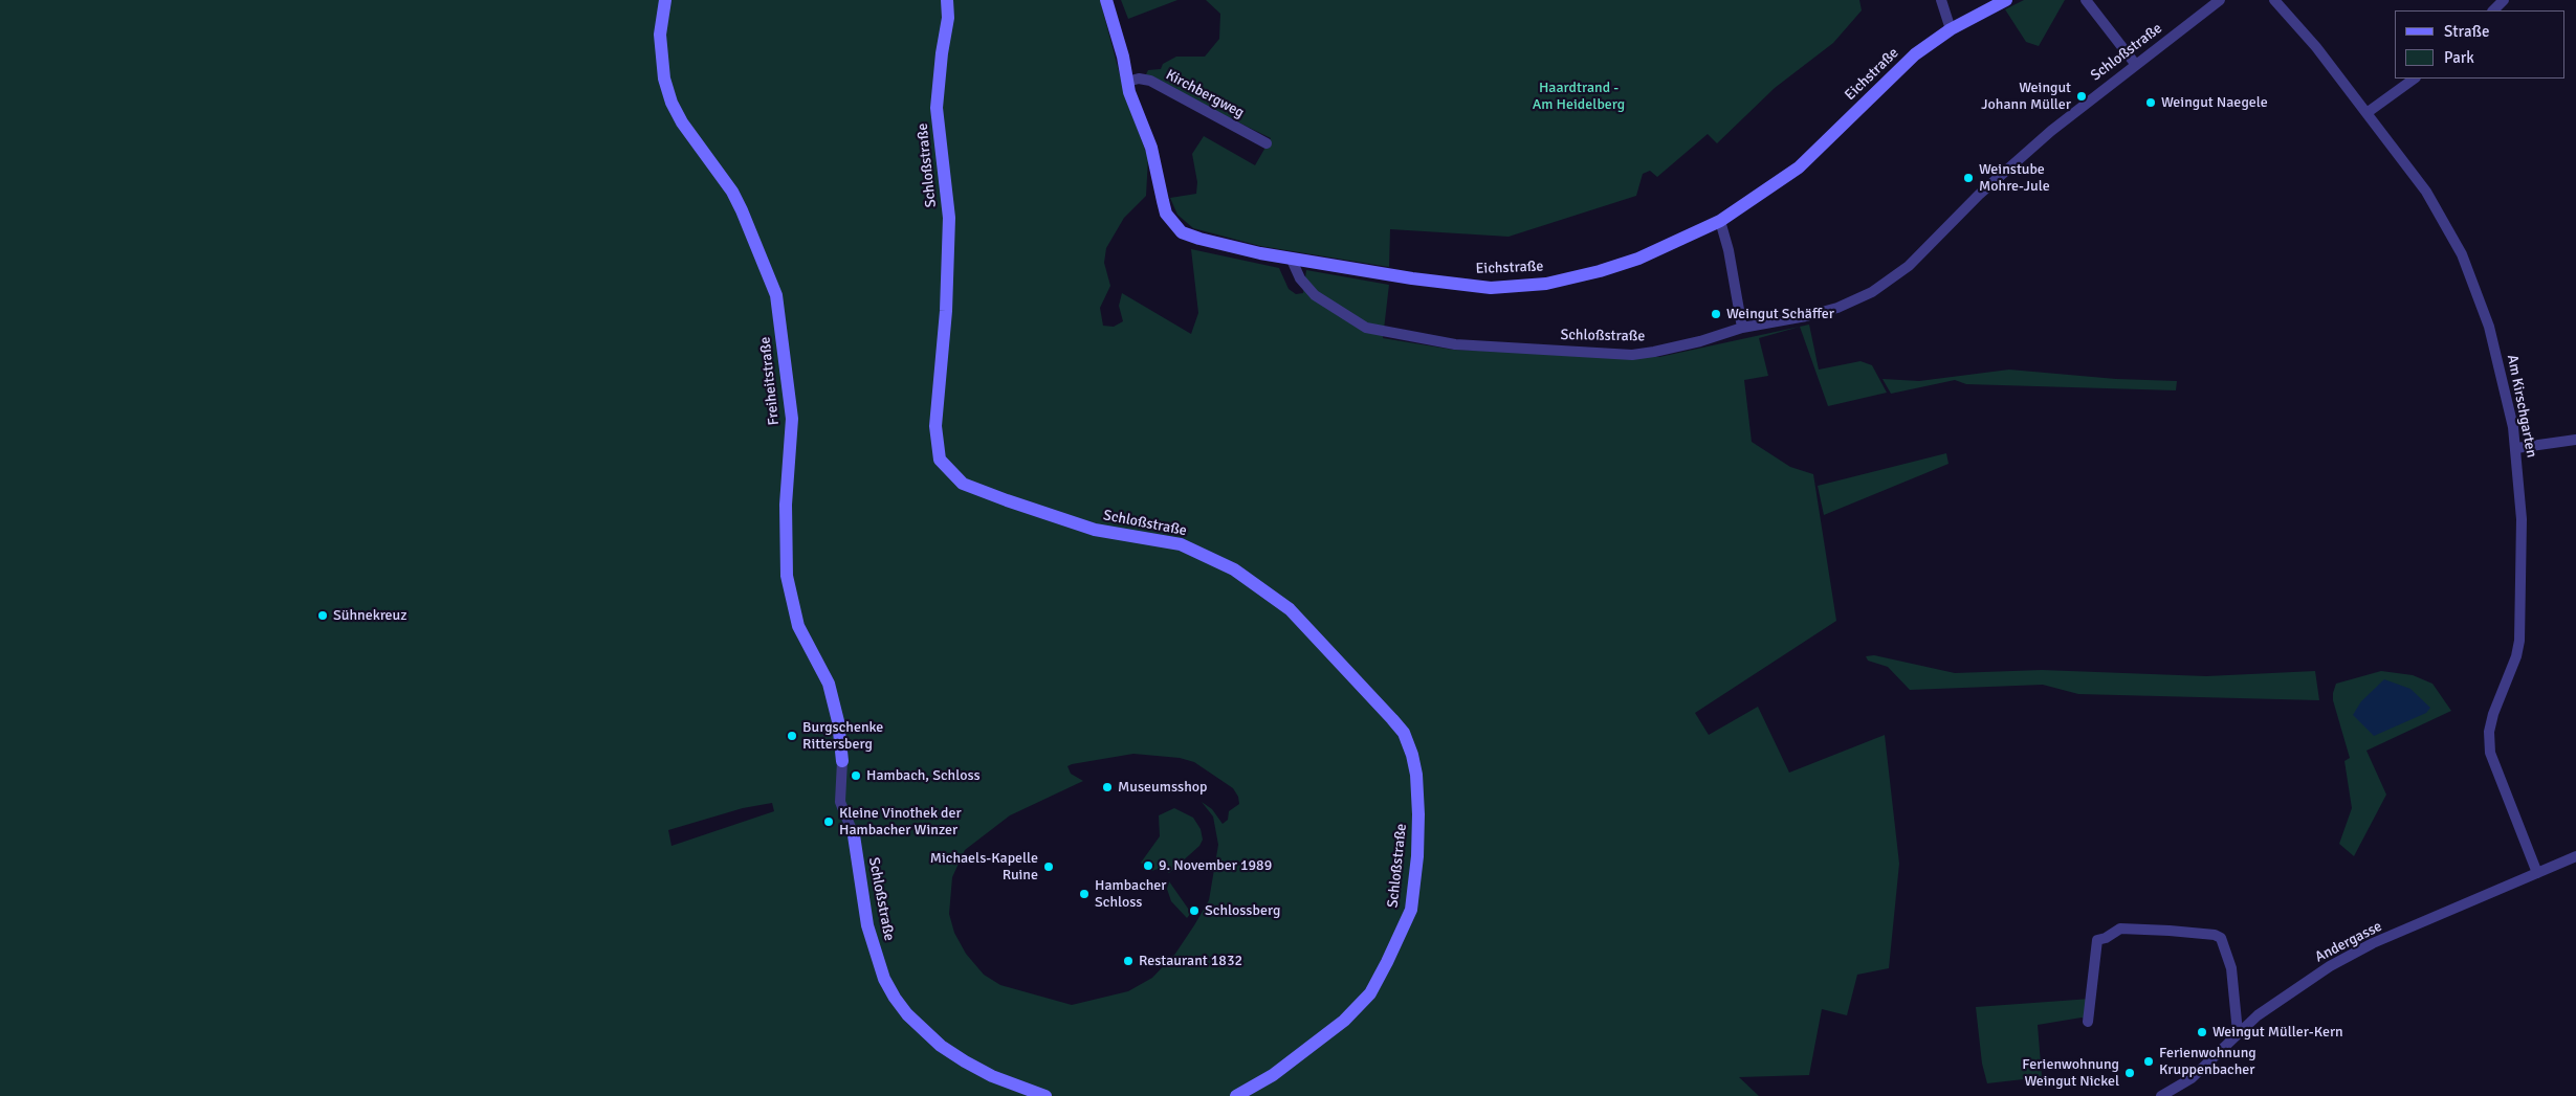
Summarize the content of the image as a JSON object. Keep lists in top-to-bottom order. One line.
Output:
{"streets":{"street":["Schloßstraße","Eichstraße","Kirchbergweg","Freiheitstraße","Am Kirschgarten","Andergasse"]},"crossings":[["Schloßstraße","Eichstraße"],["Schloßstraße","Freiheitstraße"],["Am Kirschgarten","Andergasse"]],"parks":["Haardtrand - Am Heidelberg"],"places":["Weingut Johann Müller","Weingut Naegele","Weinstube Mohre-Jule","Weingut Schäffer","Sühnekreuz","Burgschenke Rittersberg","Hambach, Schloss","Museumsshop","Kleine Vinothek der Hambacher Winzer","9. November 1989","Michaels-Kapelle Ruine","Hambacher Schloss","Schlossberg","Restaurant 1832","Weingut Müller-Kern","Ferienwohnung Kruppenbacher","Ferienwohnung Weingut Nickel"],"legend":["Straße","Park"]}
